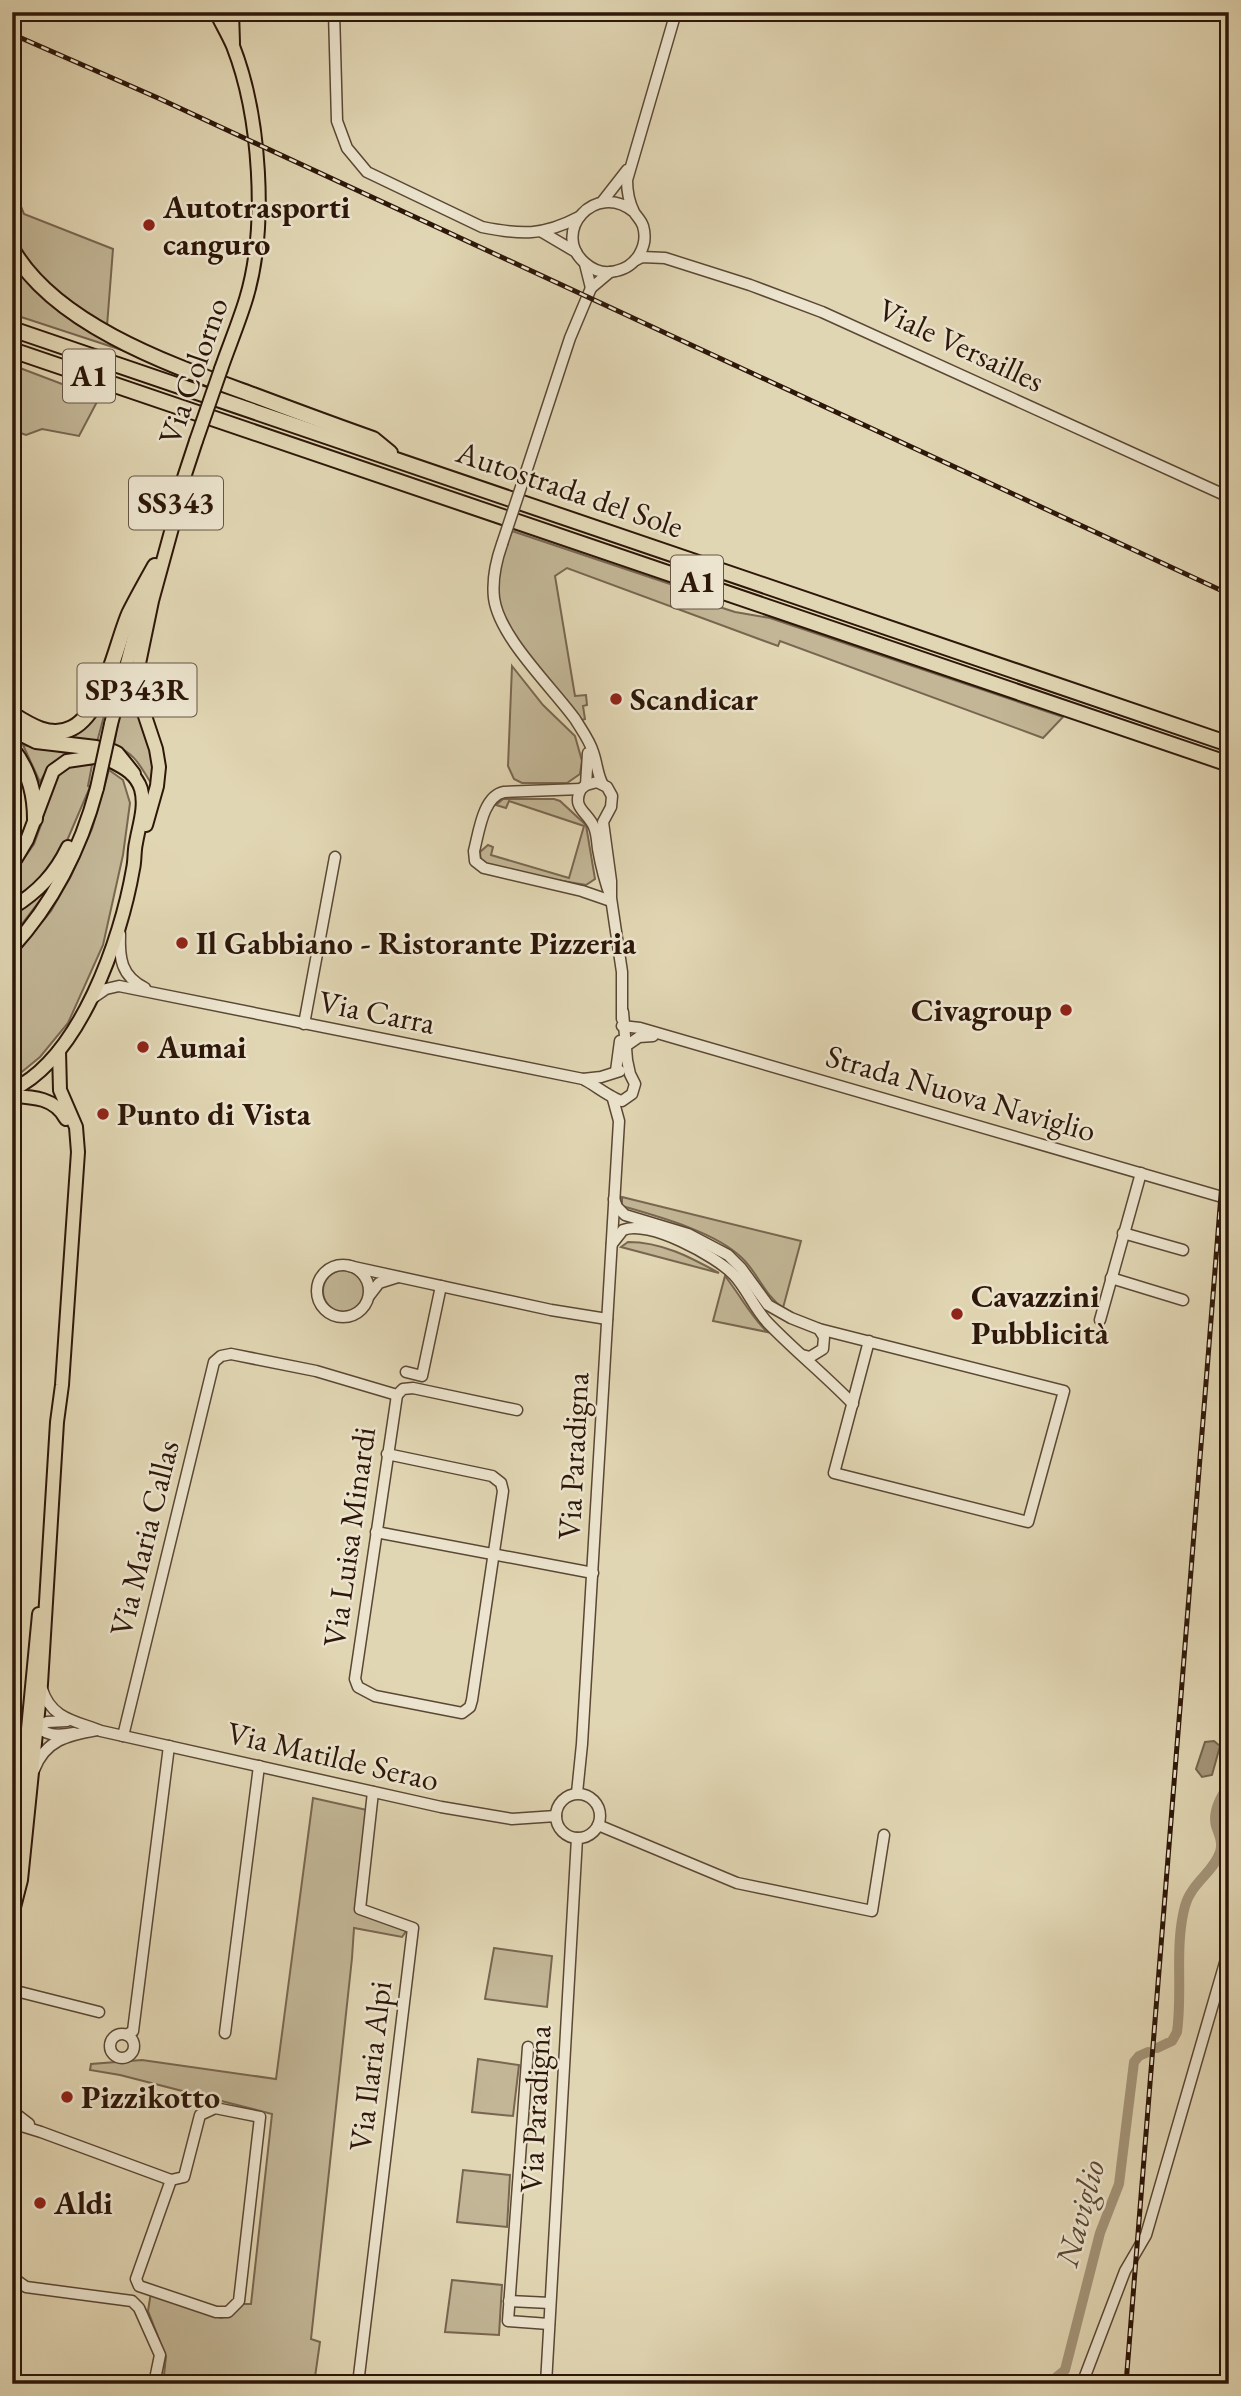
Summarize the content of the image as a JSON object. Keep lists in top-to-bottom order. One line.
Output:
{"streets":{"highway":["A1","Autostrada del Sole"],"main road":["Via Colorno","SS343","SP343R"],"street":["Viale Versailles","Via Carra","Strada Nuova Naviglio","Via Paradigna","Via Luisa Minardi","Via Maria Callas","Via Matilde Serao","Via Ilaria Alpi"]},"crossings":[["Via Colorno","SP343R"],["SP343R","Via Carra"],["Via Paradigna","Via Matilde Serao"],["Via Luisa Minardi","Via Maria Callas"],["Via Maria Callas","Via Matilde Serao"],["Via Matilde Serao","Via Ilaria Alpi"]],"water":["Naviglio"],"places":["Autotrasporti canguro","Scandicar","Il Gabbiano - Ristorante Pizzeria","Civagroup","Aumai","Punto di Vista","Cavazzini Pubblicità","Pizzikotto","Aldi"]}
